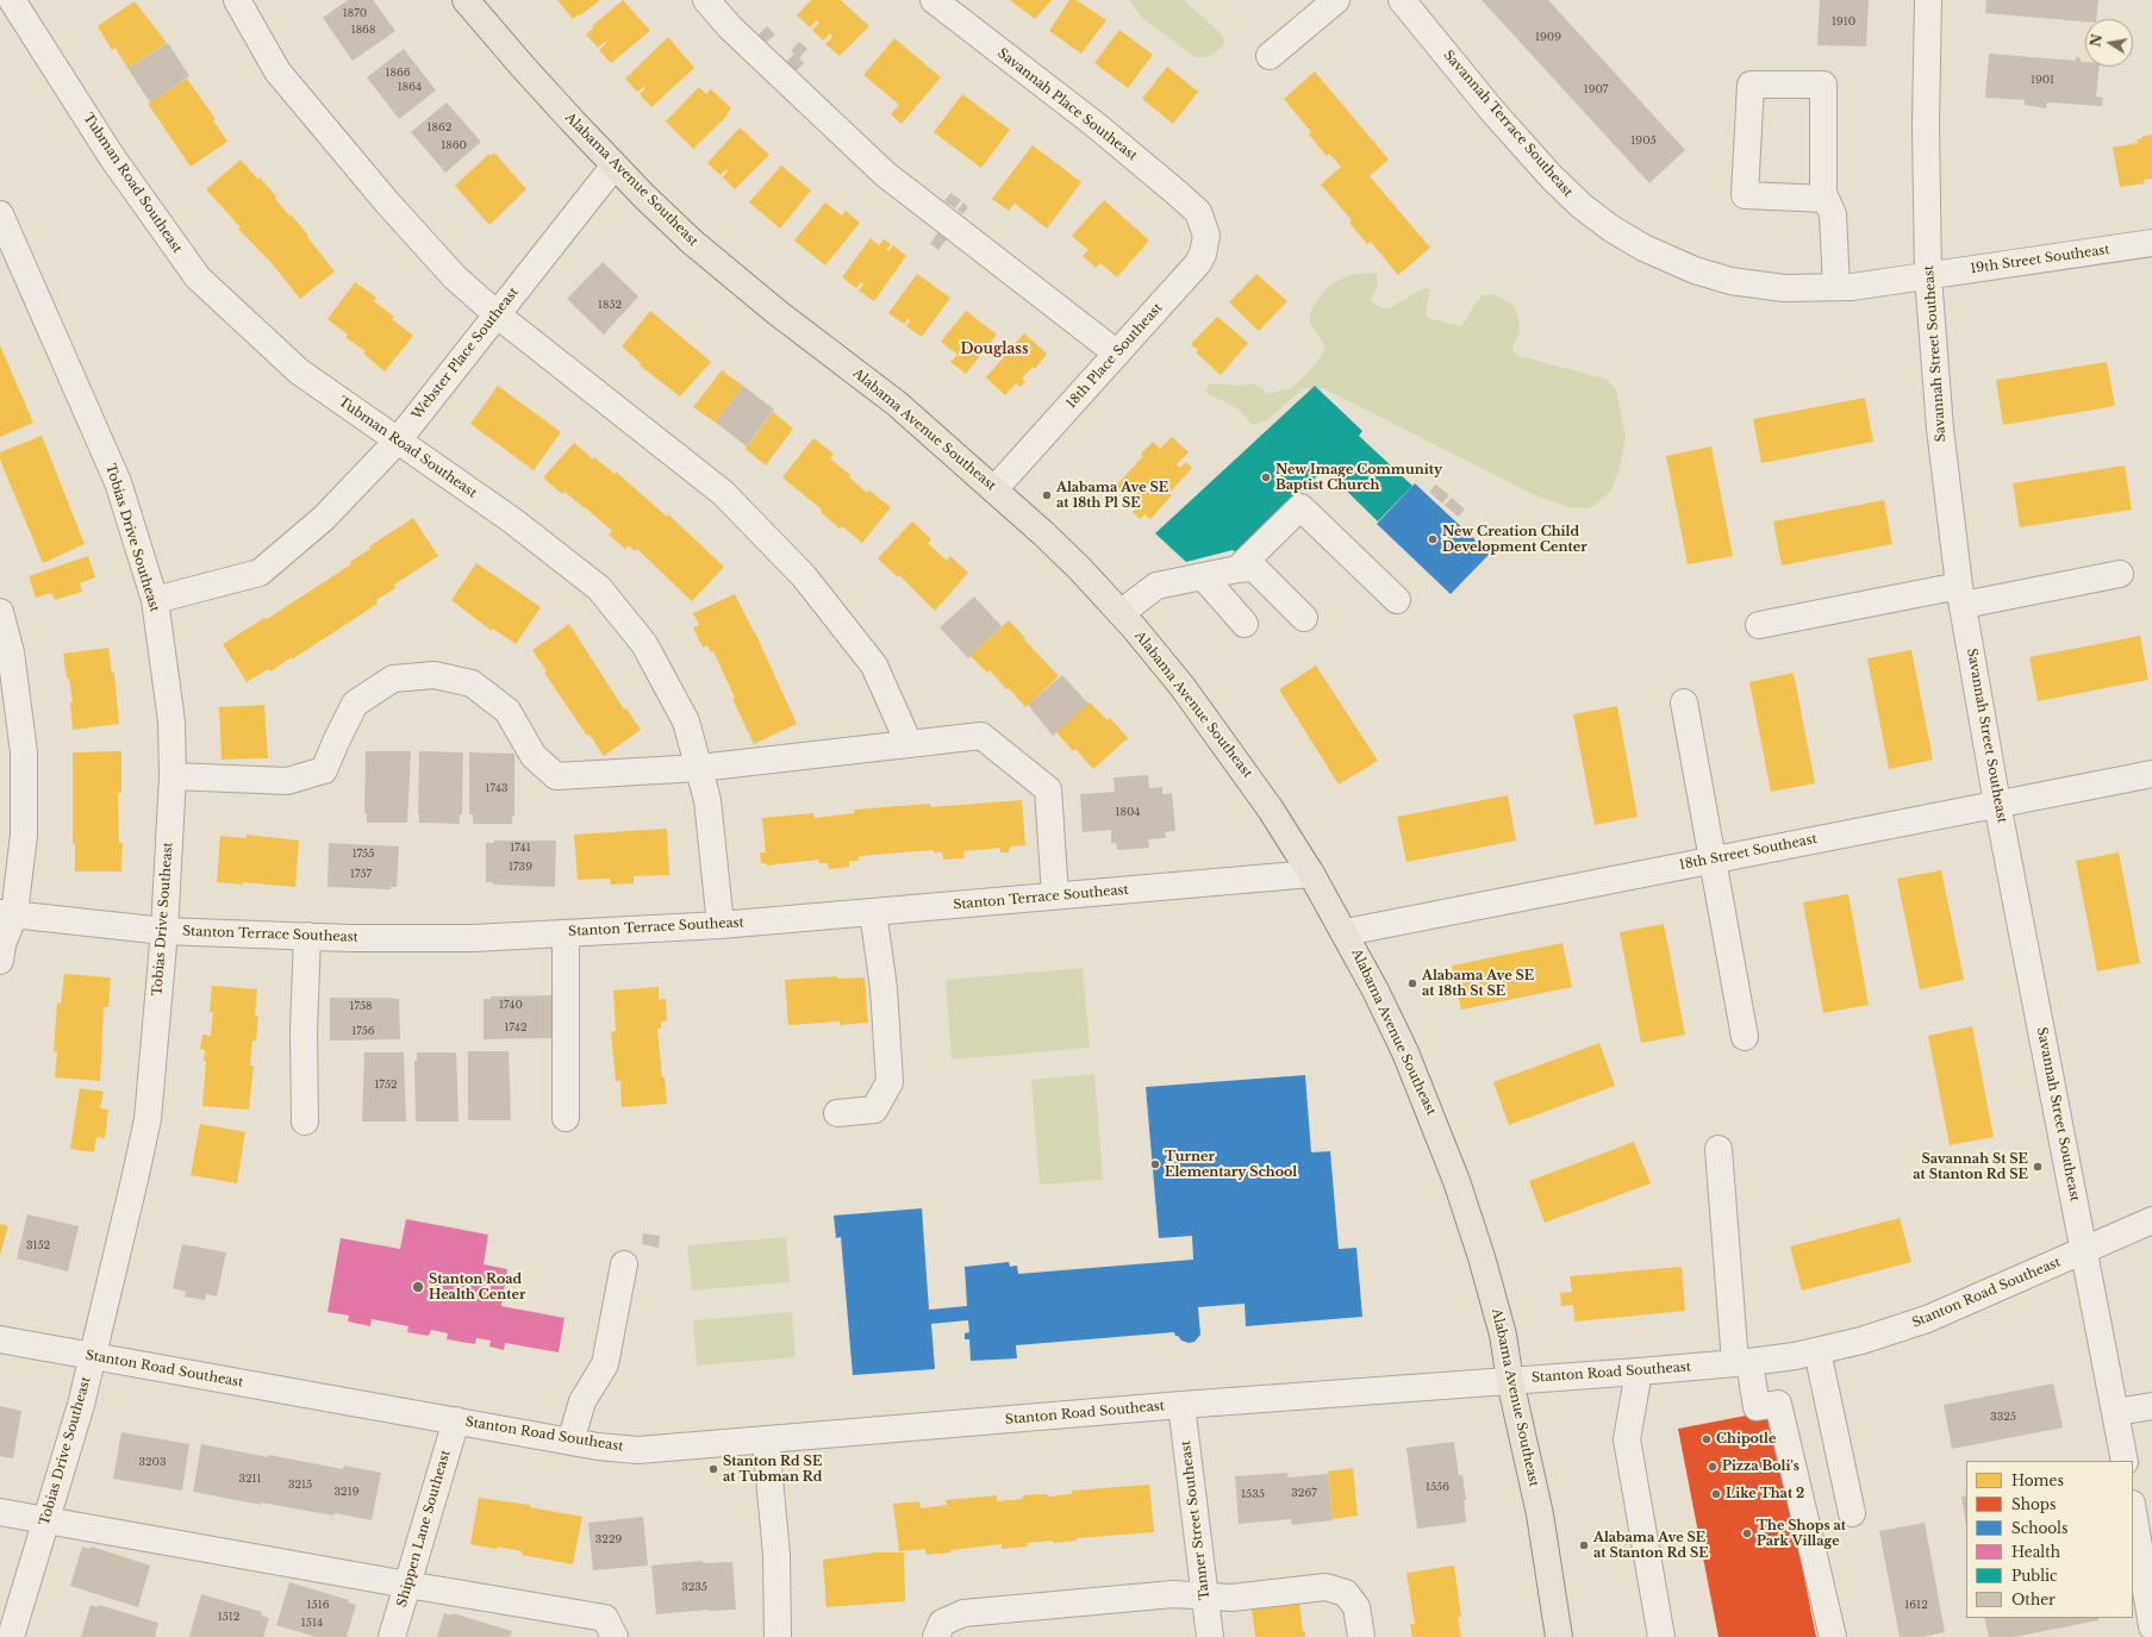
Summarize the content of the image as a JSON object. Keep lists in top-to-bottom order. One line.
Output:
{"streets":{"main road":["Alabama Avenue Southeast"],"street":["Savannah Place Southeast","Savannah Terrace Southeast","Tubman Road Southeast","19th Street Southeast","Webster Place Southeast","Savannah Street Southeast","18th Place Southeast","Tobias Drive Southeast","18th Street Southeast","Stanton Terrace Southeast","Stanton Road Southeast","Tanner Street Southeast","Shippen Lane Southeast"]},"crossings":[["Savannah Place Southeast","18th Place Southeast"],["Savannah Terrace Southeast","19th Street Southeast"],["Savannah Terrace Southeast","Savannah Street Southeast"],["Alabama Avenue Southeast","Webster Place Southeast"],["Alabama Avenue Southeast","18th Place Southeast"],["Alabama Avenue Southeast","18th Street Southeast"],["Alabama Avenue Southeast","Stanton Terrace Southeast"],["Alabama Avenue Southeast","Stanton Road Southeast"],["Tubman Road Southeast","Webster Place Southeast"],["Tubman Road Southeast","Stanton Terrace Southeast"],["19th Street Southeast","Savannah Street Southeast"],["Webster Place Southeast","Tobias Drive Southeast"],["Savannah Street Southeast","18th Street Southeast"],["Savannah Street Southeast","Stanton Road Southeast"],["Tobias Drive Southeast","Stanton Terrace Southeast"],["Tobias Drive Southeast","Stanton Road Southeast"],["Stanton Road Southeast","Tanner Street Southeast"],["Stanton Road Southeast","Shippen Lane Southeast"]],"districts":["Douglass"],"places":["New Image Community Baptist Church","Alabama Ave SE at 18th Pl SE","New Creation Child Development Center","Alabama Ave SE at 18th St SE","Turner Elementary School","Savannah St SE at Stanton Rd SE","Stanton Road Health Center","Chipotle","Pizza Boli's","Stanton Rd SE at Tubman Rd","Like That 2","The Shops at Park Village","Alabama Ave SE at Stanton Rd SE"],"house_numbers":["1870","1910","1868","1909","1866","1901","1864","1907","1862","1905","1860","1852","1743","1804","1741","1755","1739","1757","1740","1758","1742","1756","1752","3152","3325","3203","3211","3215","1556","3219","3267","1535","3229","3235","1516","1612","1512","1514"],"legend":["Homes","Shops","Schools","Health","Public","Other"],"north":"left"}
